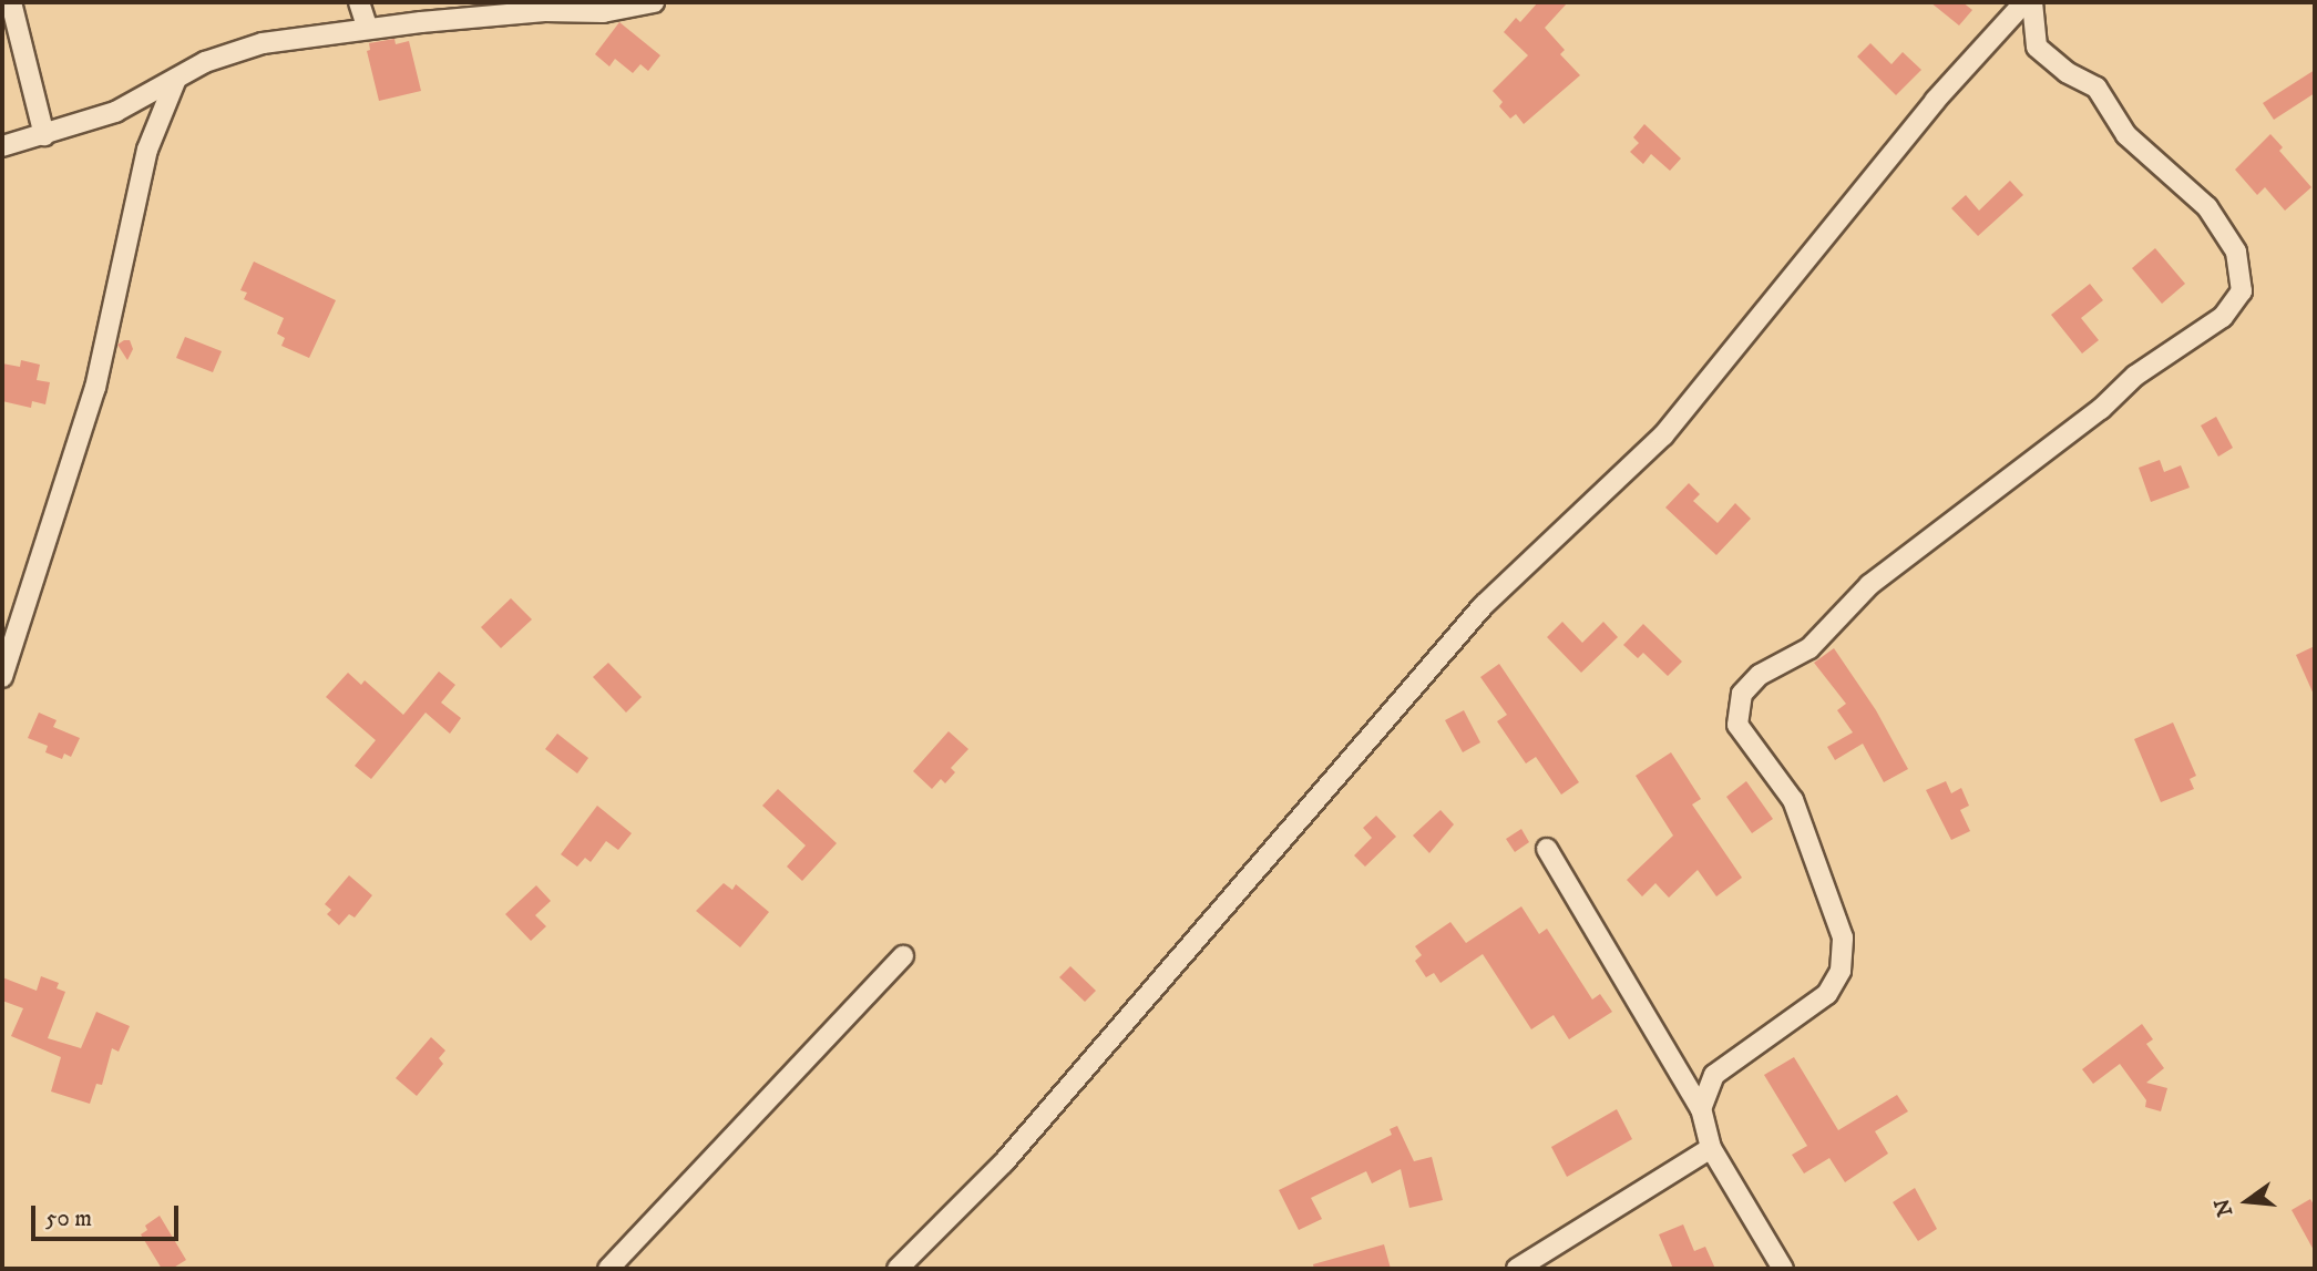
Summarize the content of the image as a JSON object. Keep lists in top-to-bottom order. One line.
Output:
{"scale_bar":"50 m","north":"left"}
